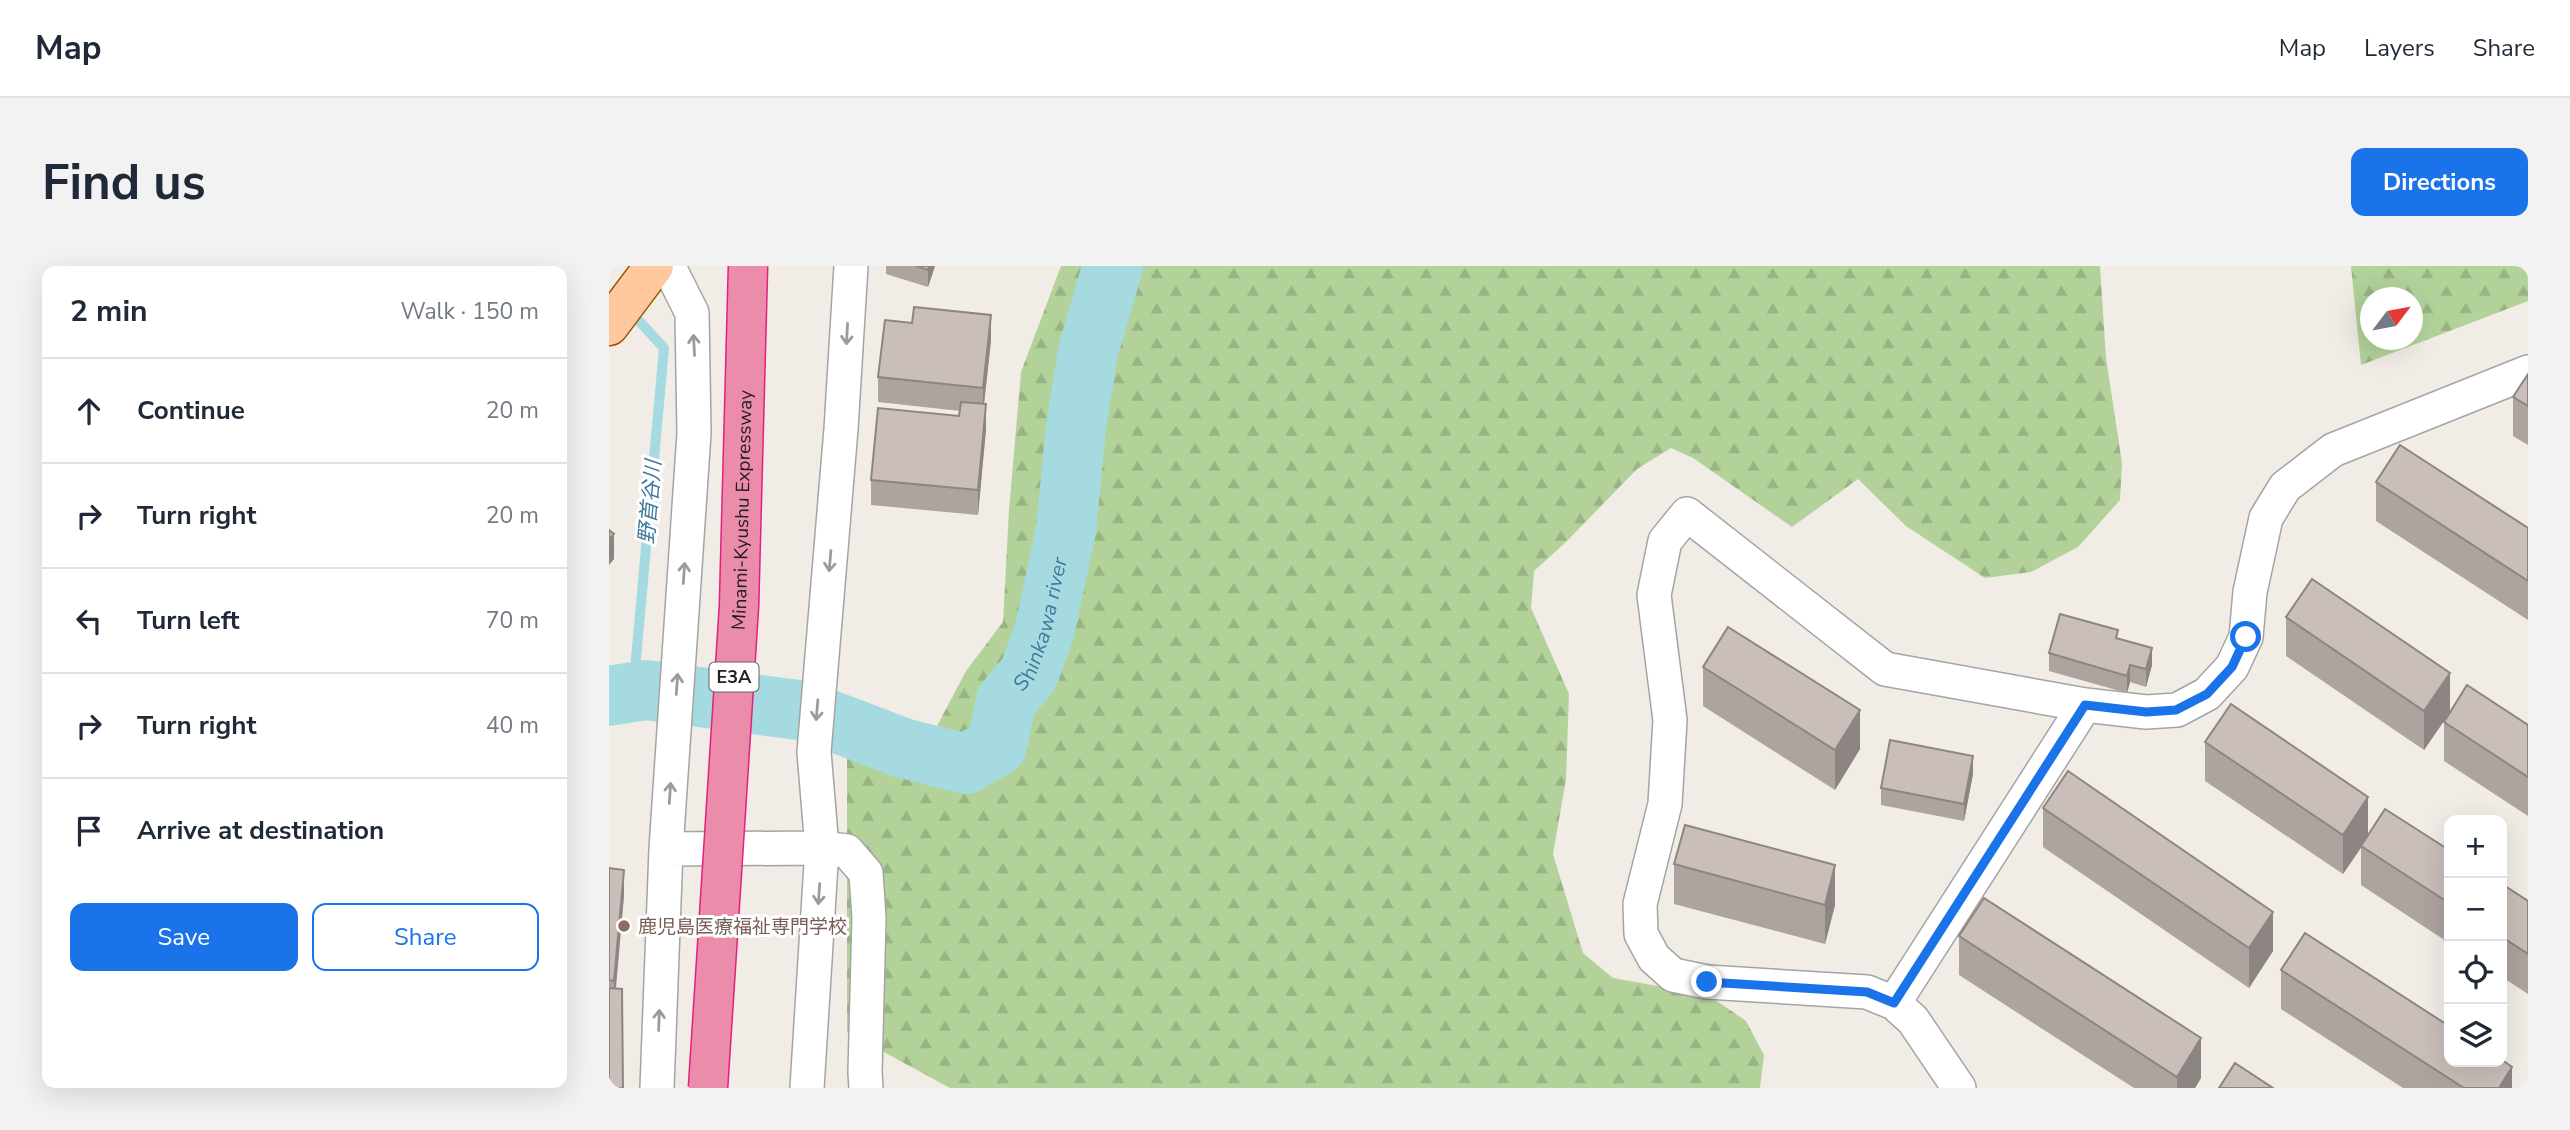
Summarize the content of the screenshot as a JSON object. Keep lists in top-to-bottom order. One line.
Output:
{"streets":{"highway":["Minami-Kyushu Expressway","E3A"]},"water":["野首谷川","Shinkawa river"],"places":["鹿児島医療福祉専門学校"],"north":"top right","page":{"header":"Map","nav":["Map","Layers","Share"],"buttons":["Directions",["Save","Share"]],"title":"Find us","heading":["2 min","Walk · 150 m"],"list":[["Continue","20 m"],["Turn right","20 m"],["Turn left","70 m"],["Turn right","40 m"],"Arrive at destination"],"map_buttons":["+","−"]}}
